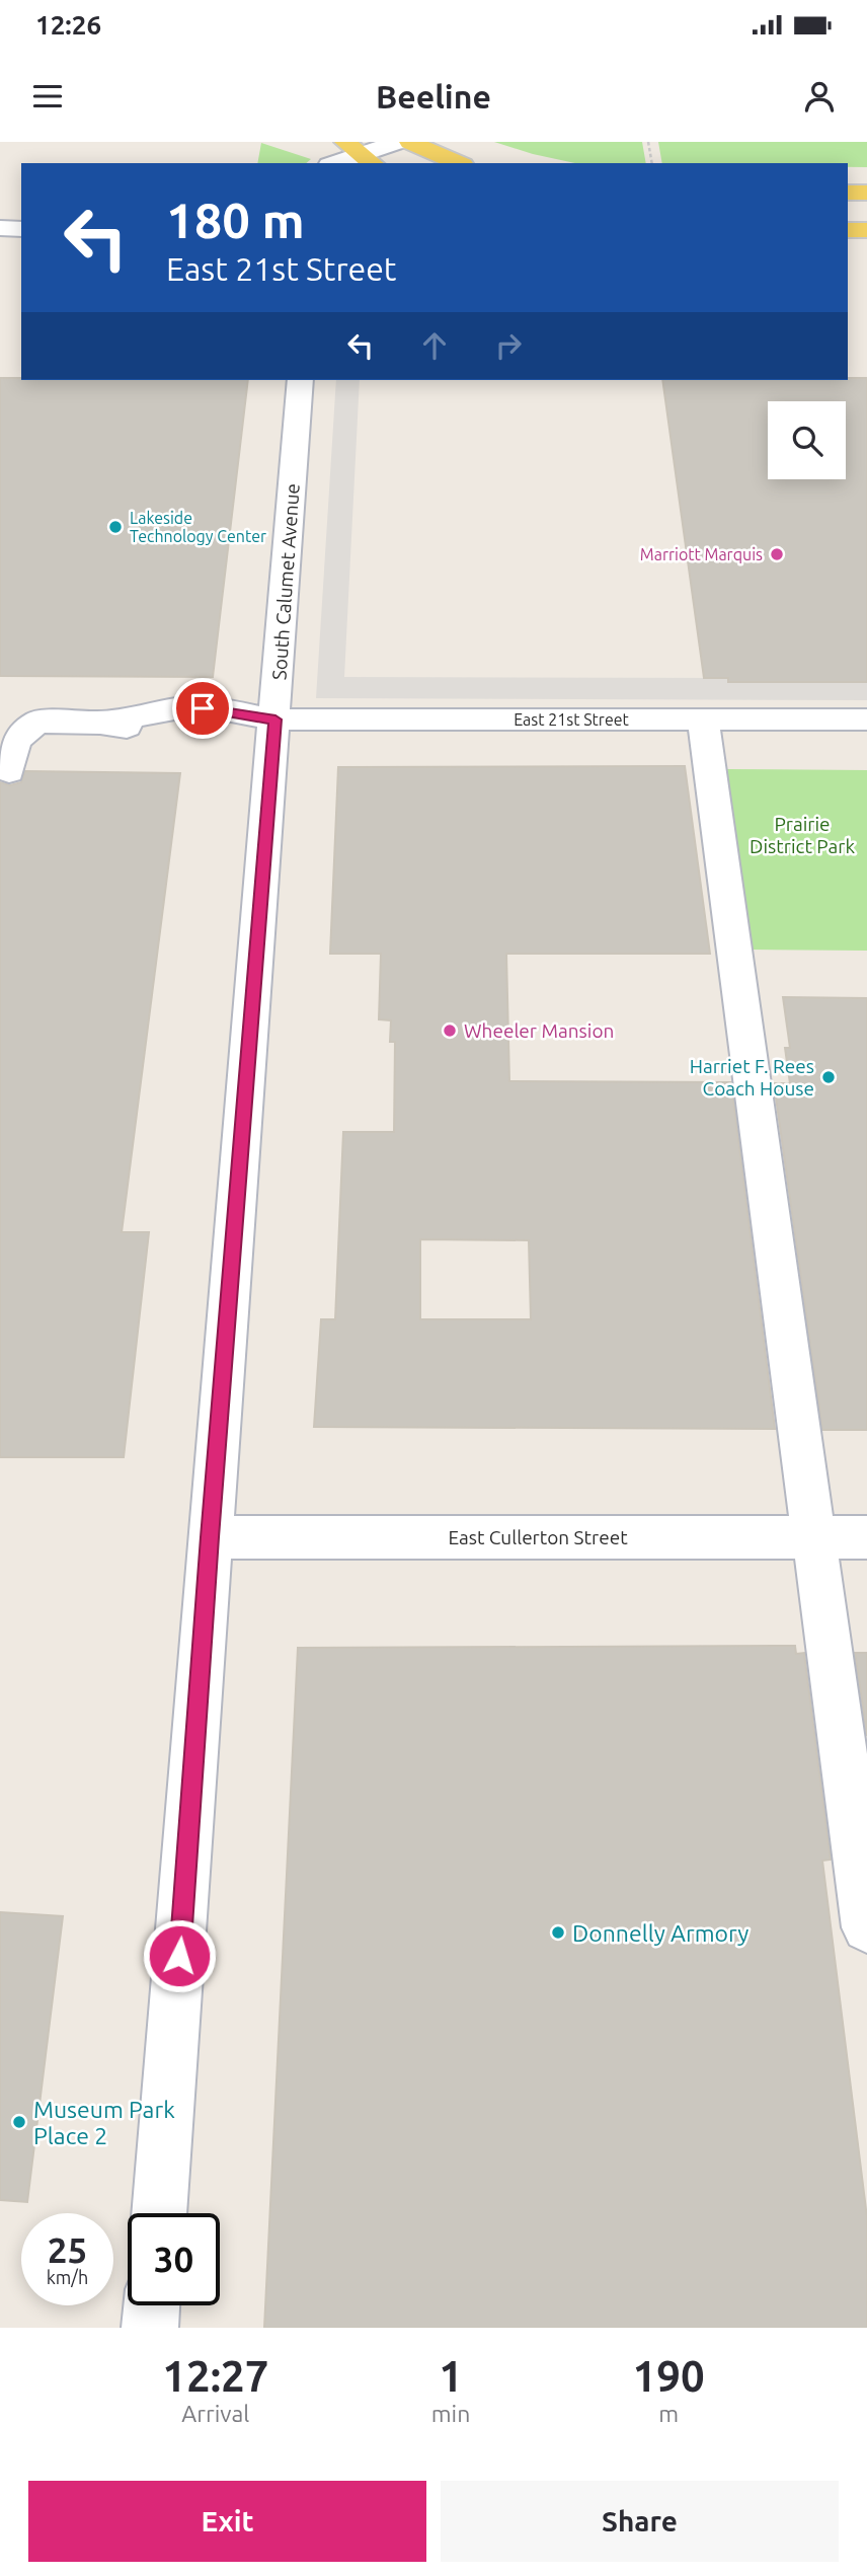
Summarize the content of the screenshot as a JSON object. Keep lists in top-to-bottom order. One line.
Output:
{"streets":{"street":["South Calumet Avenue","East 21st Street","East Cullerton Street"]},"crossings":[["South Calumet Avenue","East 21st Street"],["South Calumet Avenue","East Cullerton Street"]],"parks":["Prairie District Park"],"places":["Lakeside Technology Center","Marriott Marquis","Wheeler Mansion","Harriet F. Rees Coach House","Donnelly Armory","Museum Park Place 2"],"page":{"status":"12:26","header":"Beeline","turn":["180 m","East 21st Street"],"speed":"25 km/h","limit":"30","eta":["12:27","Arrival","1","min","190","m"],"buttons":["Exit","Share"]}}
